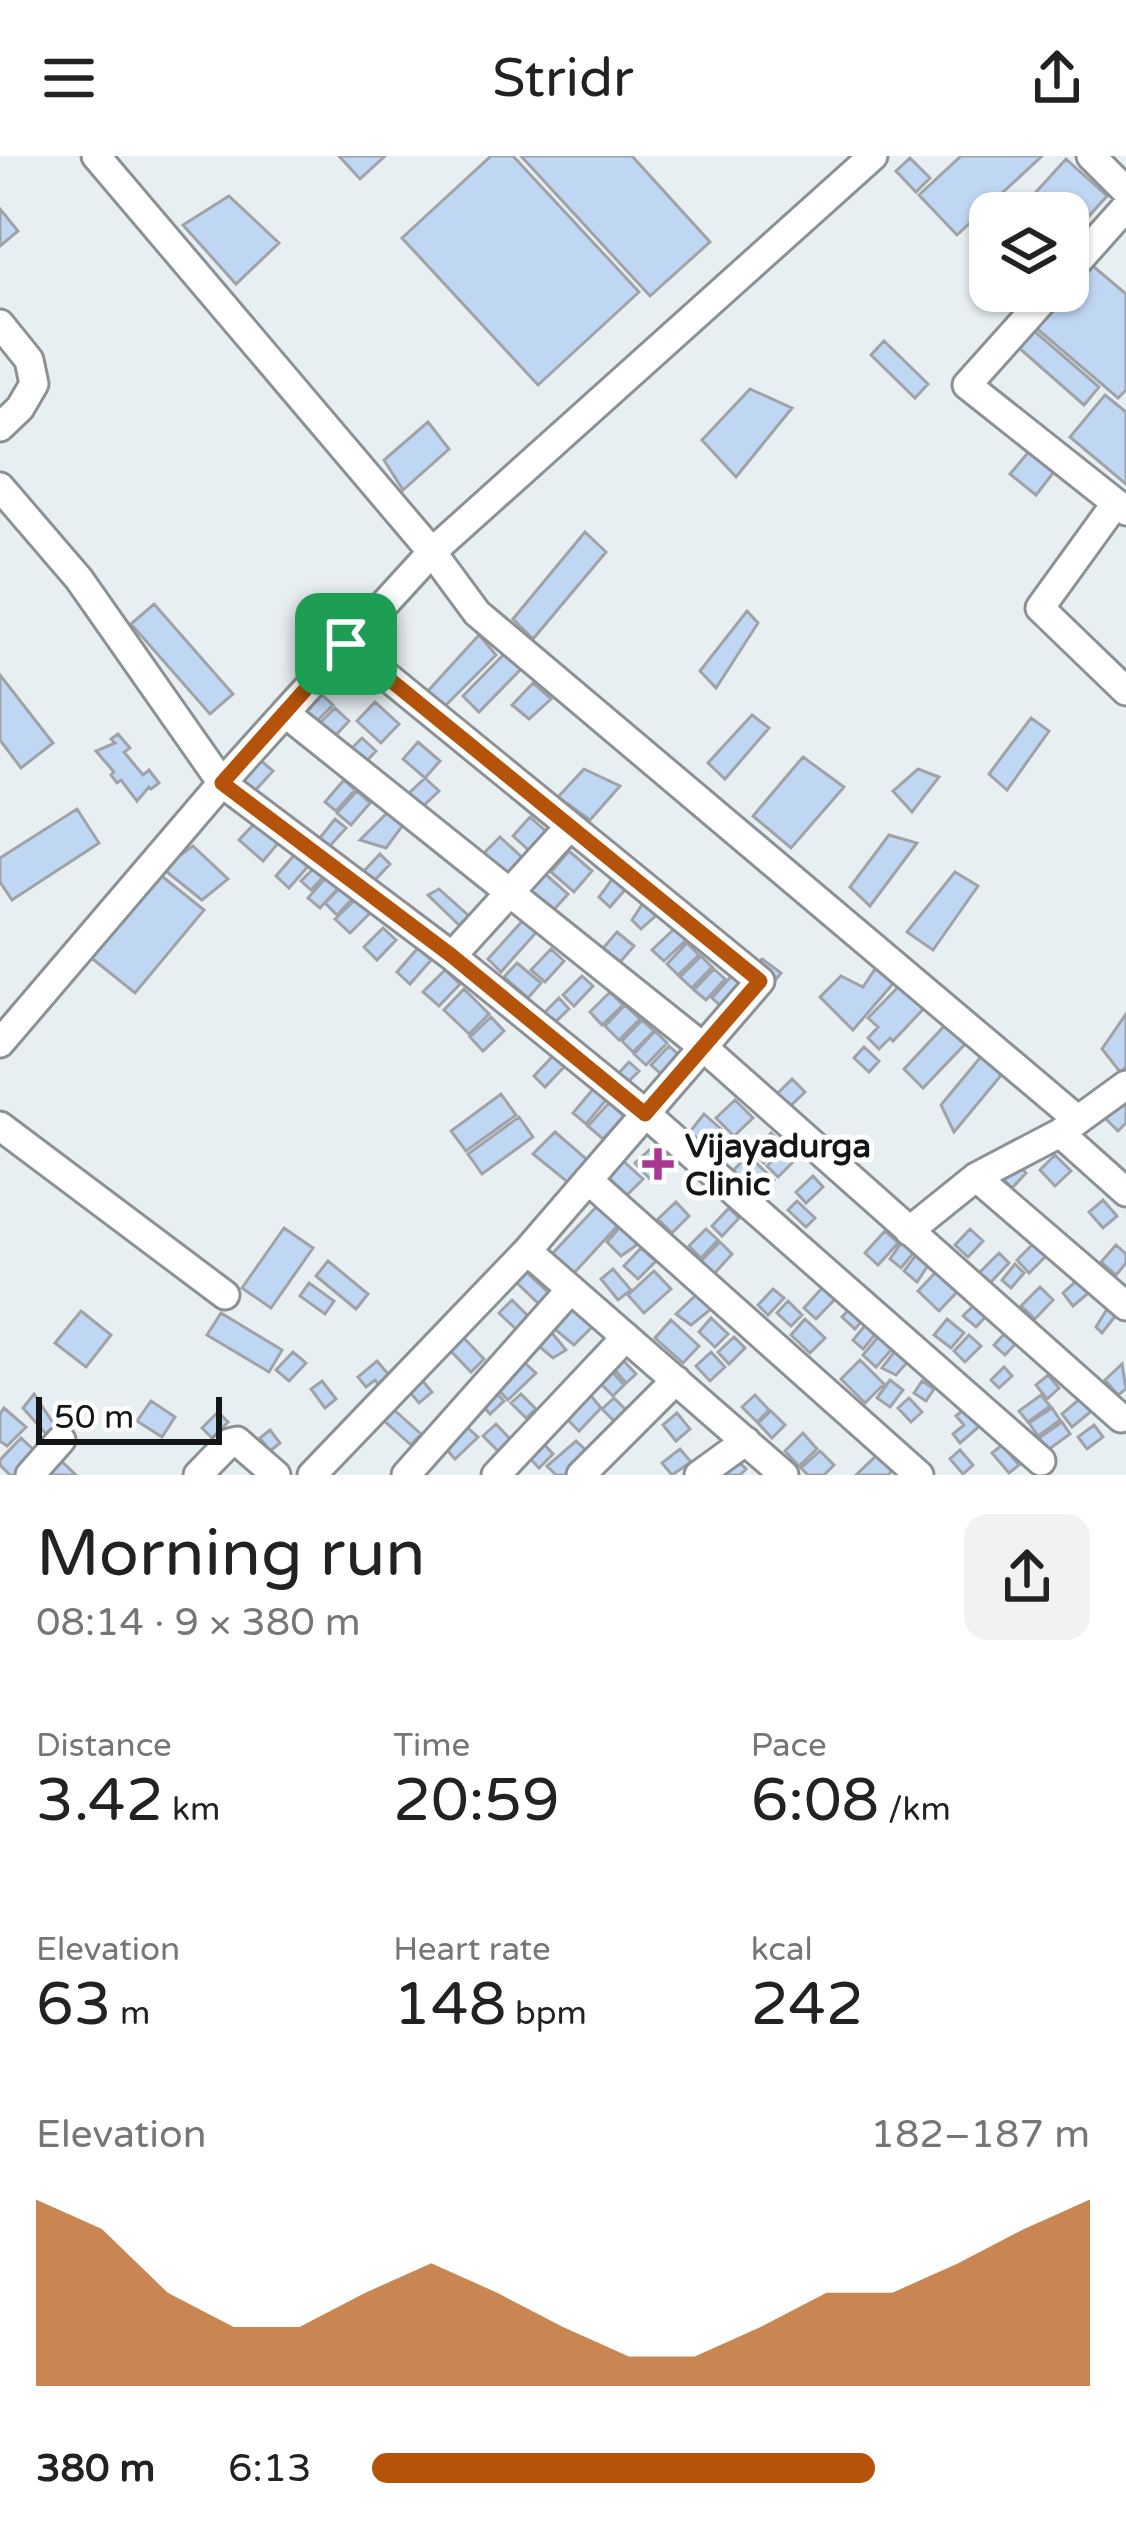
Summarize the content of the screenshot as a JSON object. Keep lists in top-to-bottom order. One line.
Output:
{"places":{"health":["Vijayadurga Clinic"]},"scale_bar":"50 m","page":{"header":"Stridr","scale":"50 m","heading":["Morning run","08:14 · 9 × 380 m"],"stats":[["Distance","3.42 km"],["Time","20:59"],["Pace","6:08 /km"],["Elevation","63 m"],["Heart rate","148 bpm"],["kcal","242"]],"chart":["Elevation","182–187 m"],"list":[{"name":"380 m","note":"6:13"}]}}
